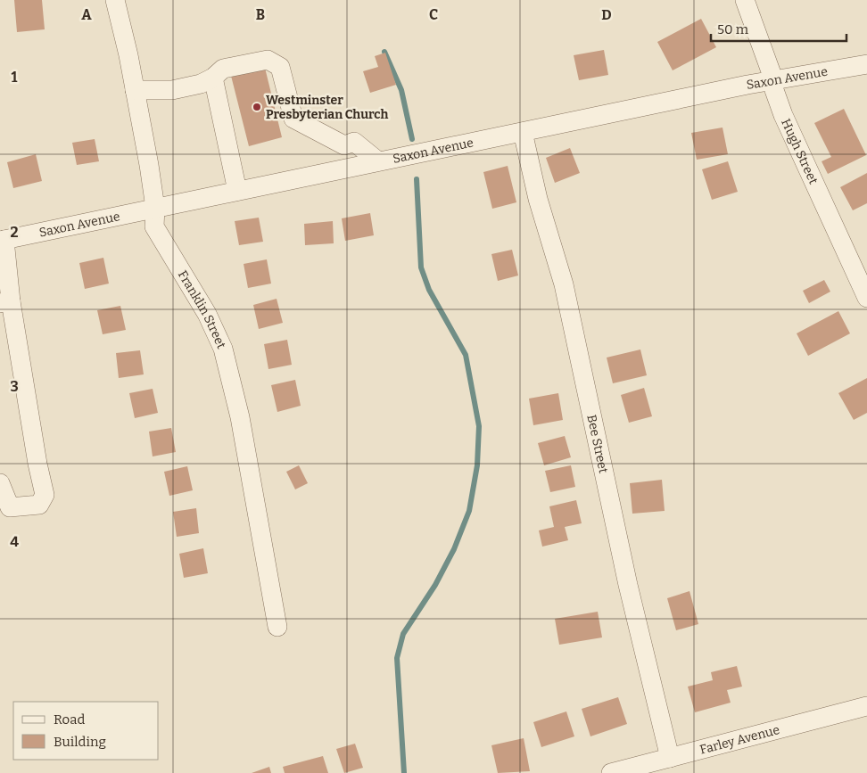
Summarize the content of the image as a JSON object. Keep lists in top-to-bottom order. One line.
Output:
{"streets":{"street":["Saxon Avenue","Hugh Street","Franklin Street","Bee Street","Farley Avenue"]},"crossings":[["Saxon Avenue","Hugh Street"],["Saxon Avenue","Franklin Street"],["Saxon Avenue","Bee Street"],["Bee Street","Farley Avenue"]],"places":["Westminster Presbyterian Church"],"legend":["Road","Building"],"scale_bar":"50 m","grid":{"columns":["A","B","C","D"],"rows":["1","2","3","4"]}}
